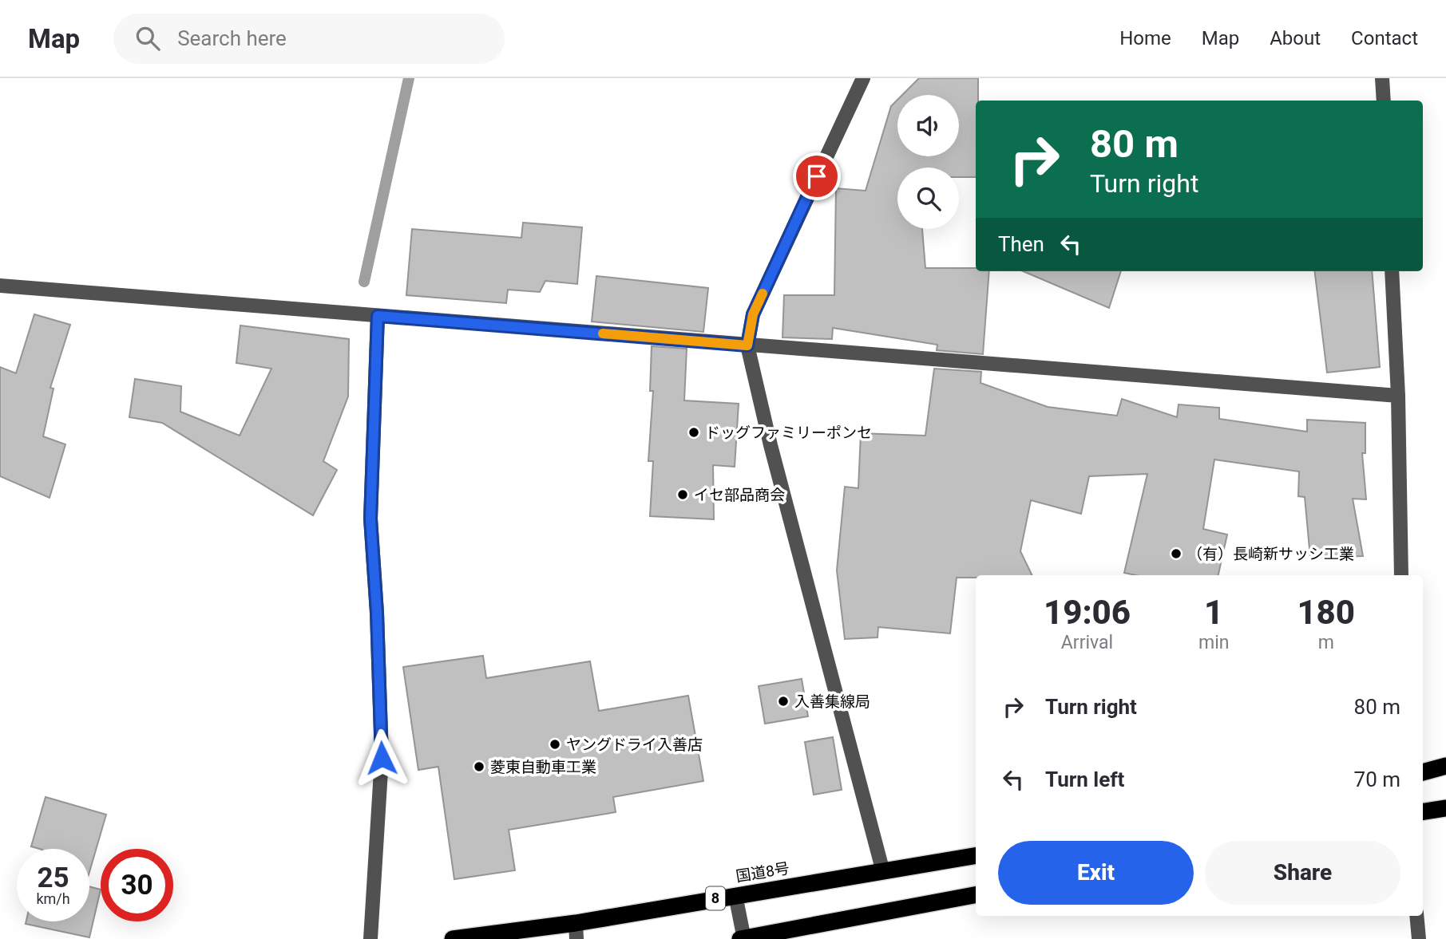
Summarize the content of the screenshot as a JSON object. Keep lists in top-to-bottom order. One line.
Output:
{"streets":{"highway":["国道8号","8"]},"places":["ドッグファミリーポンセ","イセ部品商会","（有）長崎新サッシ工業","入善集線局","ヤングドライ入善店","菱東自動車工業"],"page":{"header":"Map","search":"Search here","nav":["Home","Map","About","Contact"],"turn":["80 m","Turn right"],"then":"Then","eta":["19:06","Arrival","1","min","180","m"],"list":[{"name":"Turn right","value":"80 m"},{"name":"Turn left","value":"70 m"}],"buttons":["Exit","Share"],"speed":"25 km/h","limit":"30"}}
